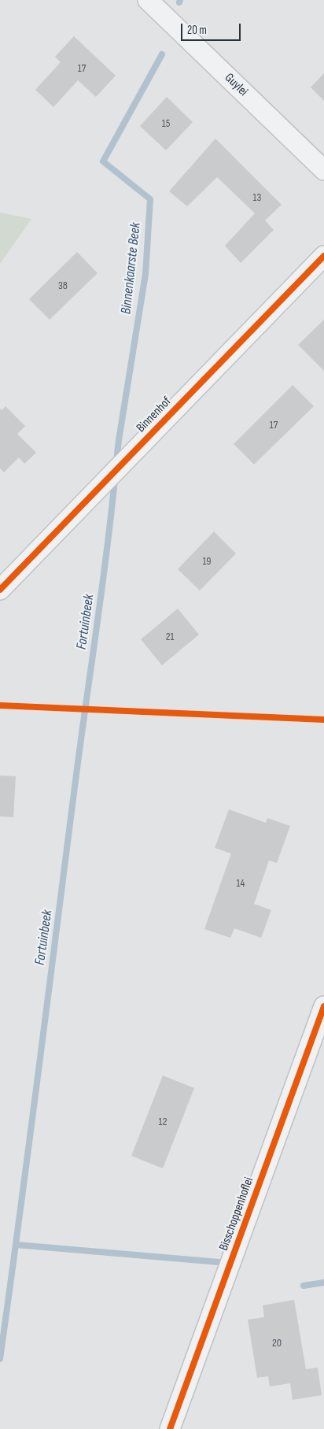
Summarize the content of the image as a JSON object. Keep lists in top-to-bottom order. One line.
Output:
{"streets":{"street":["Guylei","Binnenhof","Bisschoppenhoflei"]},"water":["Binnenkaarste Beek","Fortuinbeek"],"house_numbers":["17","15","13","38","17","19","21","14","12","20"],"scale_bar":"20 m"}
